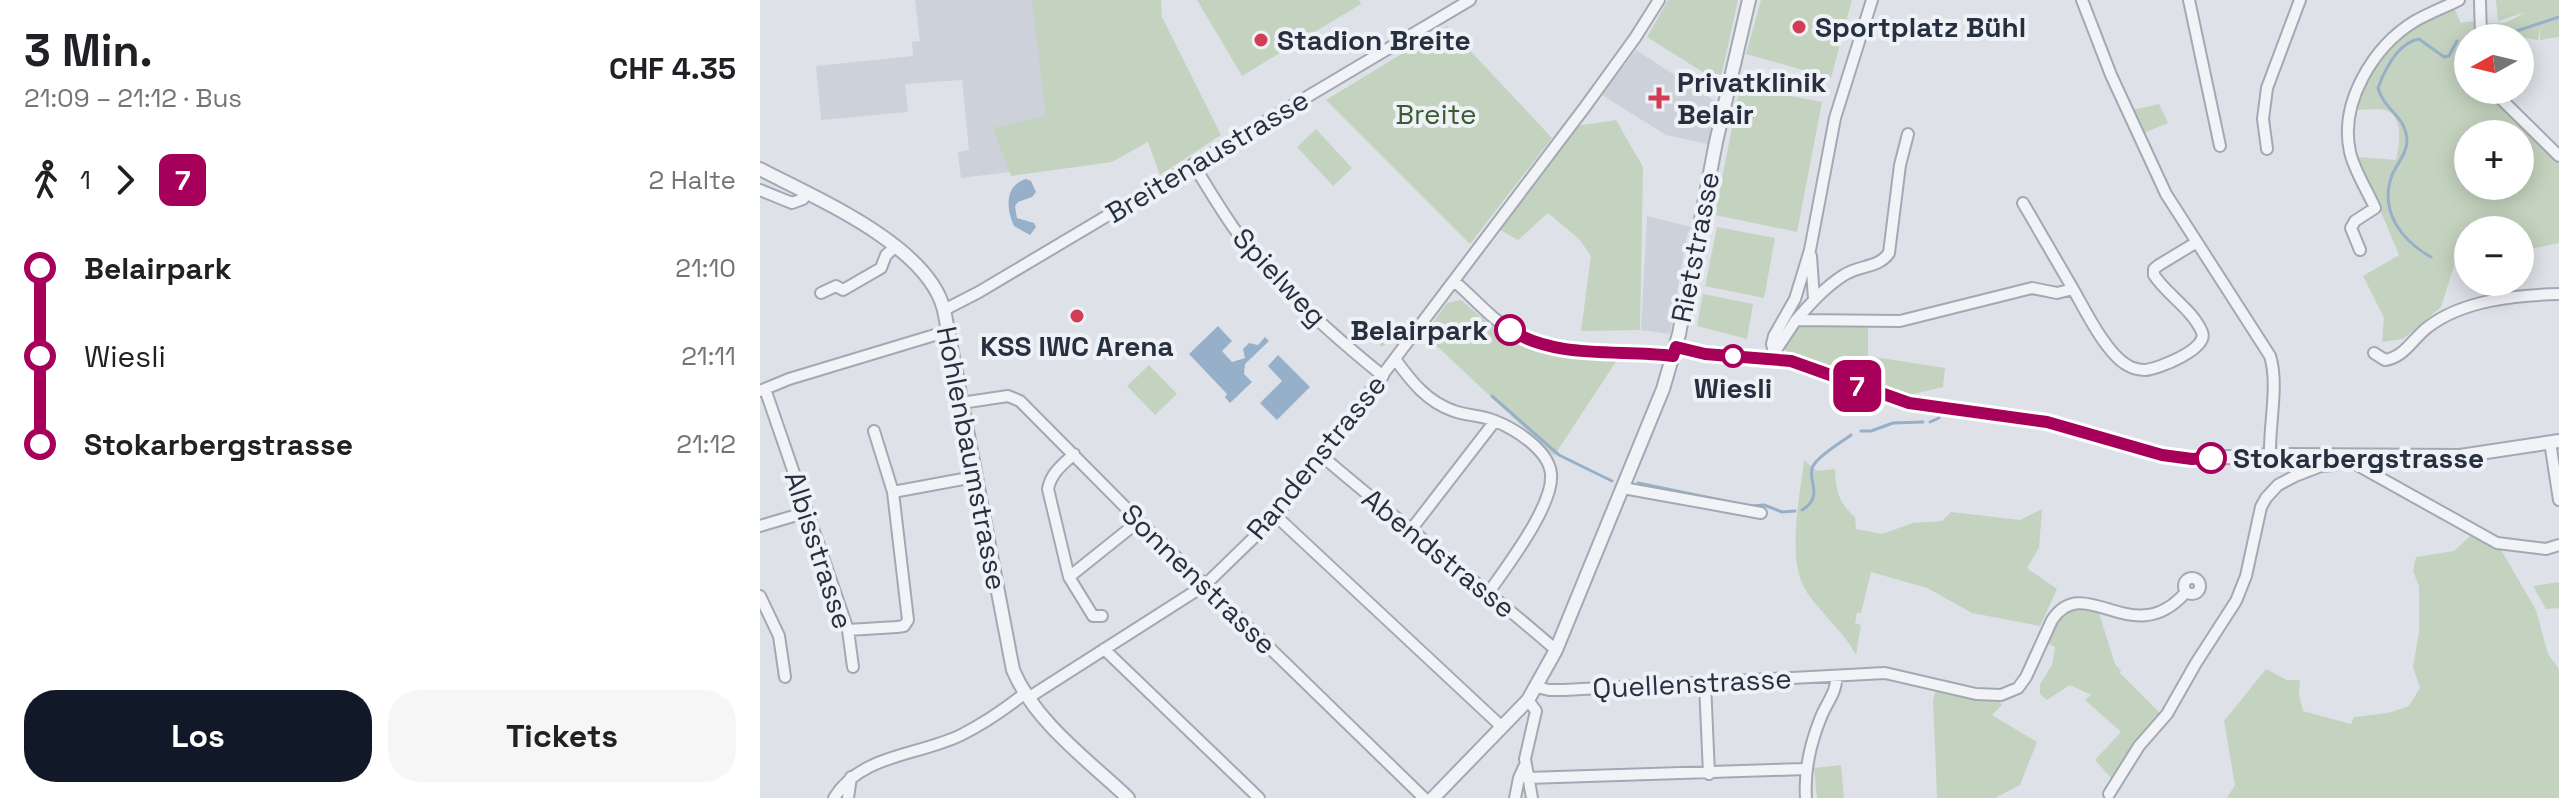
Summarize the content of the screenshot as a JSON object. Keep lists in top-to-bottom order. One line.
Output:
{"streets":{"street":["Breitenaustrasse","Rietstrasse","Spielweg","Randenstrasse","Hohlenbaumstrasse","Albisstrasse","Abendstrasse","Sonnenstrasse","Quellenstrasse"]},"crossings":[["Breitenaustrasse","Spielweg"],["Breitenaustrasse","Hohlenbaumstrasse"],["Rietstrasse","Abendstrasse"],["Rietstrasse","Quellenstrasse"],["Spielweg","Randenstrasse"],["Randenstrasse","Hohlenbaumstrasse"],["Randenstrasse","Abendstrasse"],["Randenstrasse","Sonnenstrasse"],["Hohlenbaumstrasse","Sonnenstrasse"]],"parks":["Breite"],"places":{"other":["Sportplatz Bühl","Stadion Breite","KSS IWC Arena","Belairpark","Wiesli","Stokarbergstrasse"],"health":["Privatklinik Belair"]},"lines":["bus line 7"],"north":"left","page":{"heading":["3 Min.","21:09 – 21:12 · Bus","CHF 4.35"],"on_map":"7","map_buttons":["+","−"],"legs":["1","7","2 Halte"],"list":[{"name":"Belairpark","value":"21:10"},{"name":"Wiesli","value":"21:11"},{"name":"Stokarbergstrasse","value":"21:12"}],"buttons":["Los","Tickets"]}}
